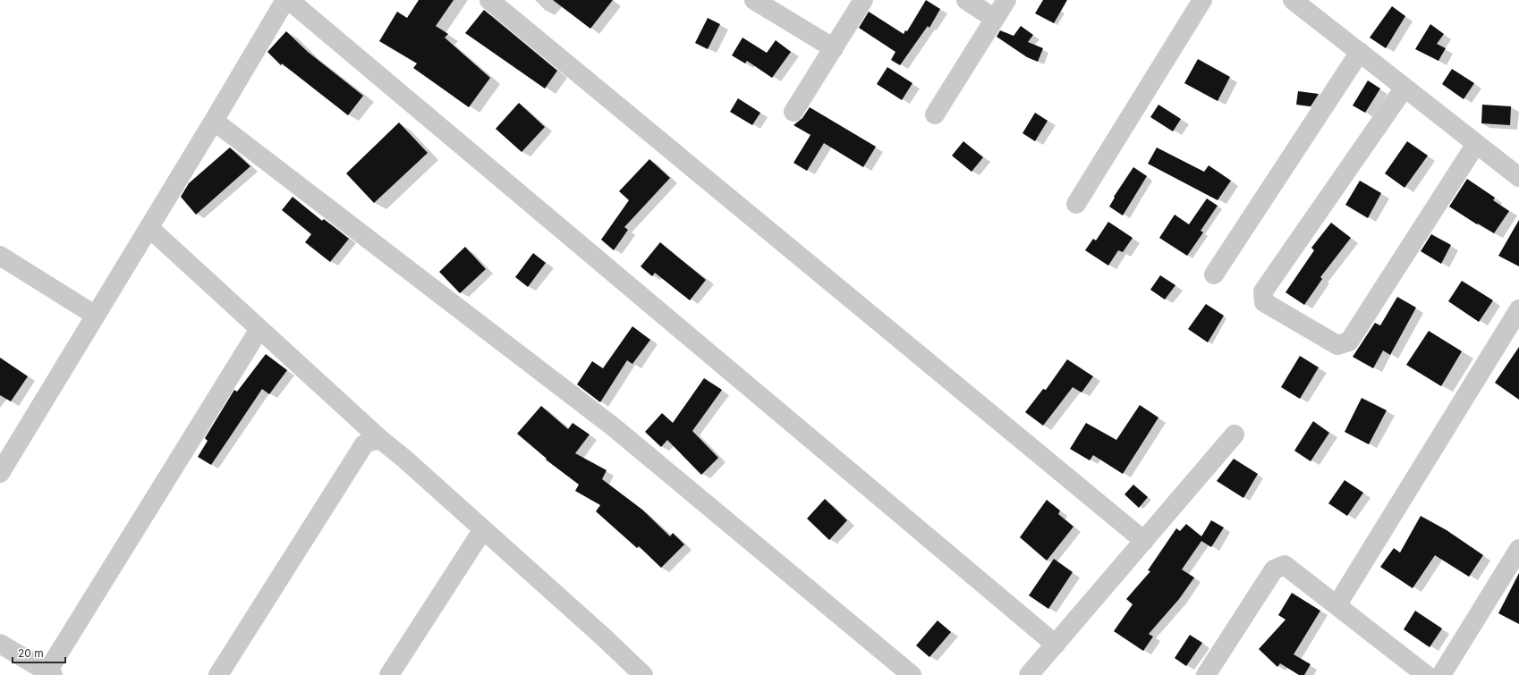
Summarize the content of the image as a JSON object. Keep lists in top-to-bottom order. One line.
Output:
{"scale_bar":"20 m"}
